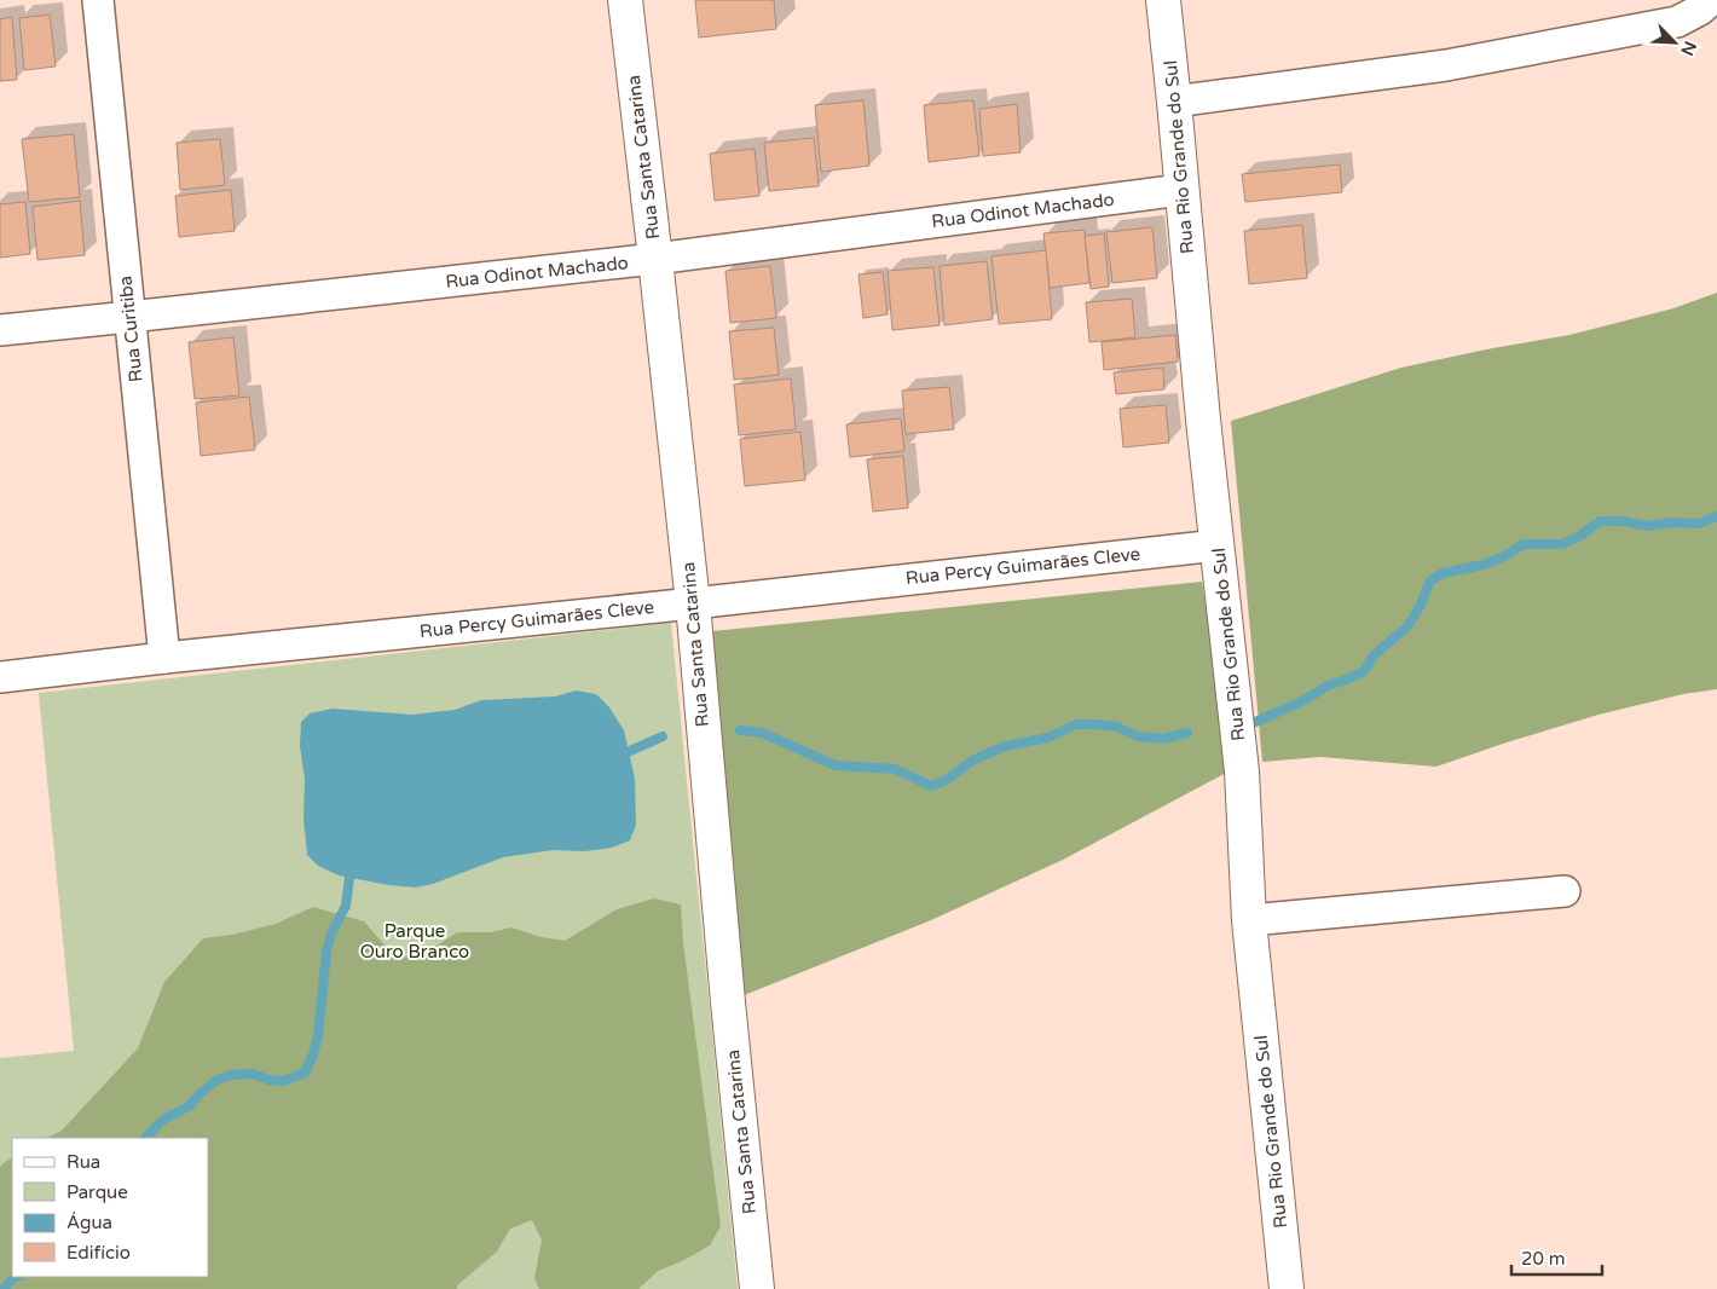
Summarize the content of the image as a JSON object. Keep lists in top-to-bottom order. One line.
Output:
{"streets":{"street":["Rua Santa Catarina","Rua Rio Grande do Sul","Rua Odinot Machado","Rua Curitiba","Rua Percy Guimarães Cleve"]},"crossings":[["Rua Santa Catarina","Rua Odinot Machado"],["Rua Santa Catarina","Rua Percy Guimarães Cleve"],["Rua Rio Grande do Sul","Rua Odinot Machado"],["Rua Rio Grande do Sul","Rua Percy Guimarães Cleve"],["Rua Odinot Machado","Rua Curitiba"],["Rua Curitiba","Rua Percy Guimarães Cleve"]],"parks":["Parque Ouro Branco"],"legend":["Rua","Parque","Água","Edifício"],"scale_bar":"20 m","north":"bottom right"}
